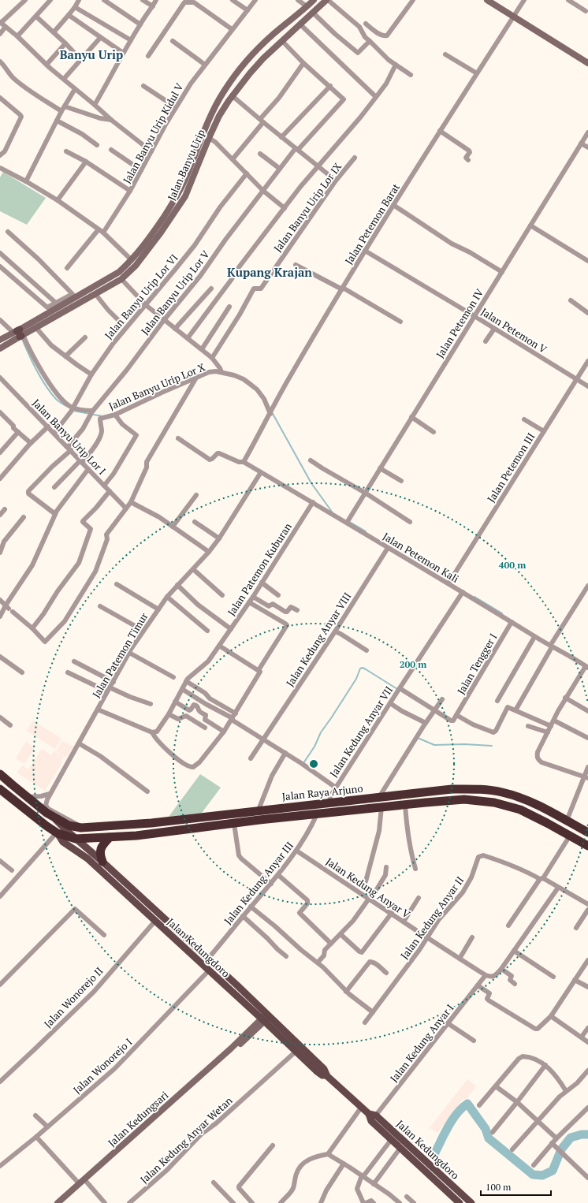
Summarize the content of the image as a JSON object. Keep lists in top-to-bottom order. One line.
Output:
{"streets":{"highway":["Jalan Raya Arjuno"],"main road":["Jalan Banyu Urip","Jalan Kedungdoro","Jalan Kedungsari"],"street":["Jalan Banyu Urip Kidul V","Jalan Banyu Urip Lor IX","Jalan Petemon Barat","Jalan Banyu Urip Lor V","Jalan Banyu Urip Lor VI","Jalan Petemon IV","Jalan Petemon V","Jalan Banyu Urip Lor X","Jalan Banyu Urip Lor I","Jalan Petemon III","Jalan Petemon Kali","Jalan Patemon Kuburan","Jalan Kedung Anyar VIII","Jalan Patemon Timur","Jalan Tengger I","Jalan Kedung Anyar VII","Jalan Kedung Anyar III","Jalan Kedung Anyar V","Jalan Kedung Anyar II","Jalan Wonorejo II","Jalan Kedung Anyar I","Jalan Wonorejo I","Jalan Kedung Anyar Wetan"]},"crossings":[["Jalan Petemon Barat","Jalan Petemon V"],["Jalan Petemon Barat","Jalan Banyu Urip Lor X"],["Jalan Petemon Barat","Jalan Petemon Kali"],["Jalan Banyu Urip Lor V","Jalan Banyu Urip Lor I"],["Jalan Banyu Urip Lor VI","Jalan Banyu Urip Lor I"],["Jalan Petemon IV","Jalan Petemon V"],["Jalan Petemon IV","Jalan Petemon Kali"],["Jalan Petemon V","Jalan Petemon III"],["Jalan Banyu Urip Lor X","Jalan Banyu Urip Lor I"],["Jalan Petemon III","Jalan Petemon Kali"],["Jalan Petemon Kali","Jalan Patemon Kuburan"],["Jalan Petemon Kali","Jalan Kedung Anyar VIII"],["Jalan Petemon Kali","Jalan Patemon Timur"],["Jalan Petemon Kali","Jalan Tengger I"],["Jalan Petemon Kali","Jalan Kedung Anyar VII"],["Jalan Patemon Timur","Jalan Raya Arjuno"],["Jalan Kedung Anyar VII","Jalan Raya Arjuno"],["Jalan Raya Arjuno","Jalan Kedung Anyar III"],["Jalan Raya Arjuno","Jalan Kedungdoro"],["Jalan Kedung Anyar III","Jalan Kedung Anyar V"],["Jalan Kedung Anyar III","Jalan Kedungdoro"],["Jalan Kedung Anyar V","Jalan Kedung Anyar II"],["Jalan Kedung Anyar V","Jalan Kedung Anyar I"],["Jalan Kedungdoro","Jalan Wonorejo II"],["Jalan Kedungdoro","Jalan Kedung Anyar I"],["Jalan Kedungdoro","Jalan Wonorejo I"],["Jalan Kedungdoro","Jalan Kedungsari"],["Jalan Kedungdoro","Jalan Kedung Anyar Wetan"]],"districts":["Banyu Urip","Kupang Krajan"],"scale_bar":"100 m","rings":["400 m","200 m"]}
